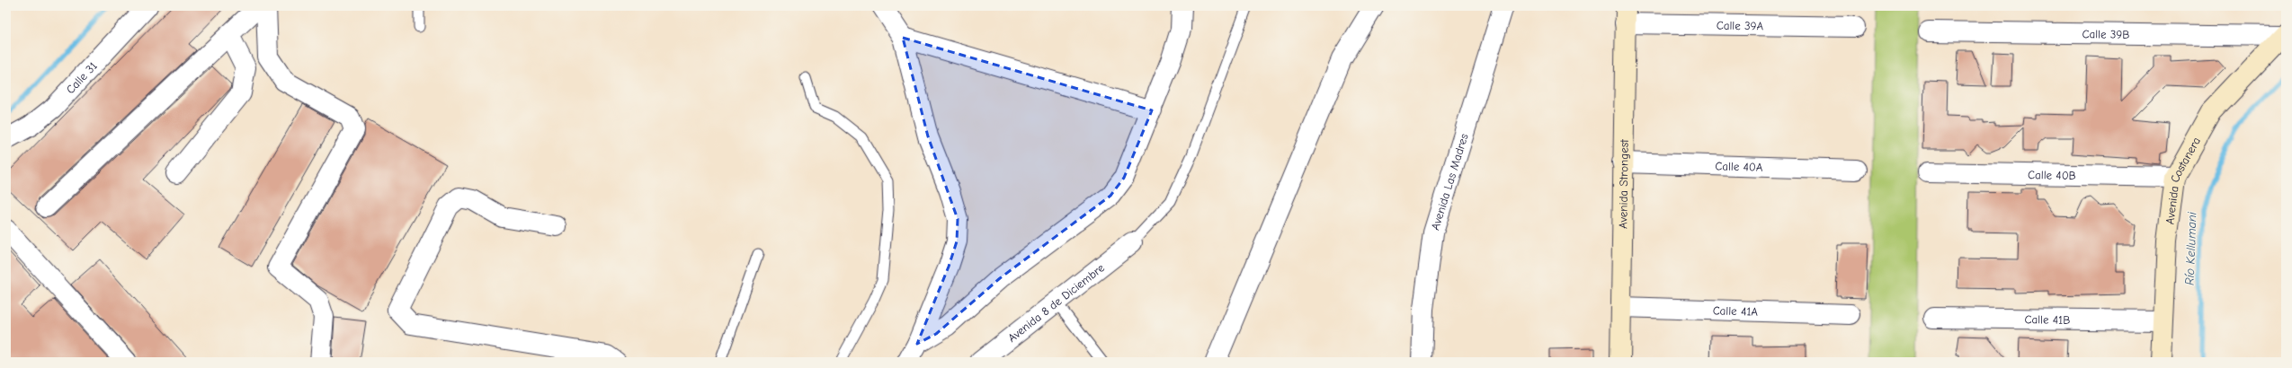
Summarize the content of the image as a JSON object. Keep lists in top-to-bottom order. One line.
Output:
{"streets":{"street":["Calle 39A","Calle 39B","Calle 31","Calle 40A","Calle 40B","Avenida Las Madres","Avenida Costanera","Avenida Strongest","Avenida 8 de Diciembre","Calle 41A","Calle 41B"]},"crossings":[["Calle 39A","Avenida Strongest"],["Calle 39B","Avenida Costanera"],["Calle 40A","Avenida Strongest"],["Calle 40B","Avenida Costanera"],["Avenida Costanera","Calle 41B"],["Avenida Strongest","Calle 41A"]],"water":["Río Kellumani"]}
